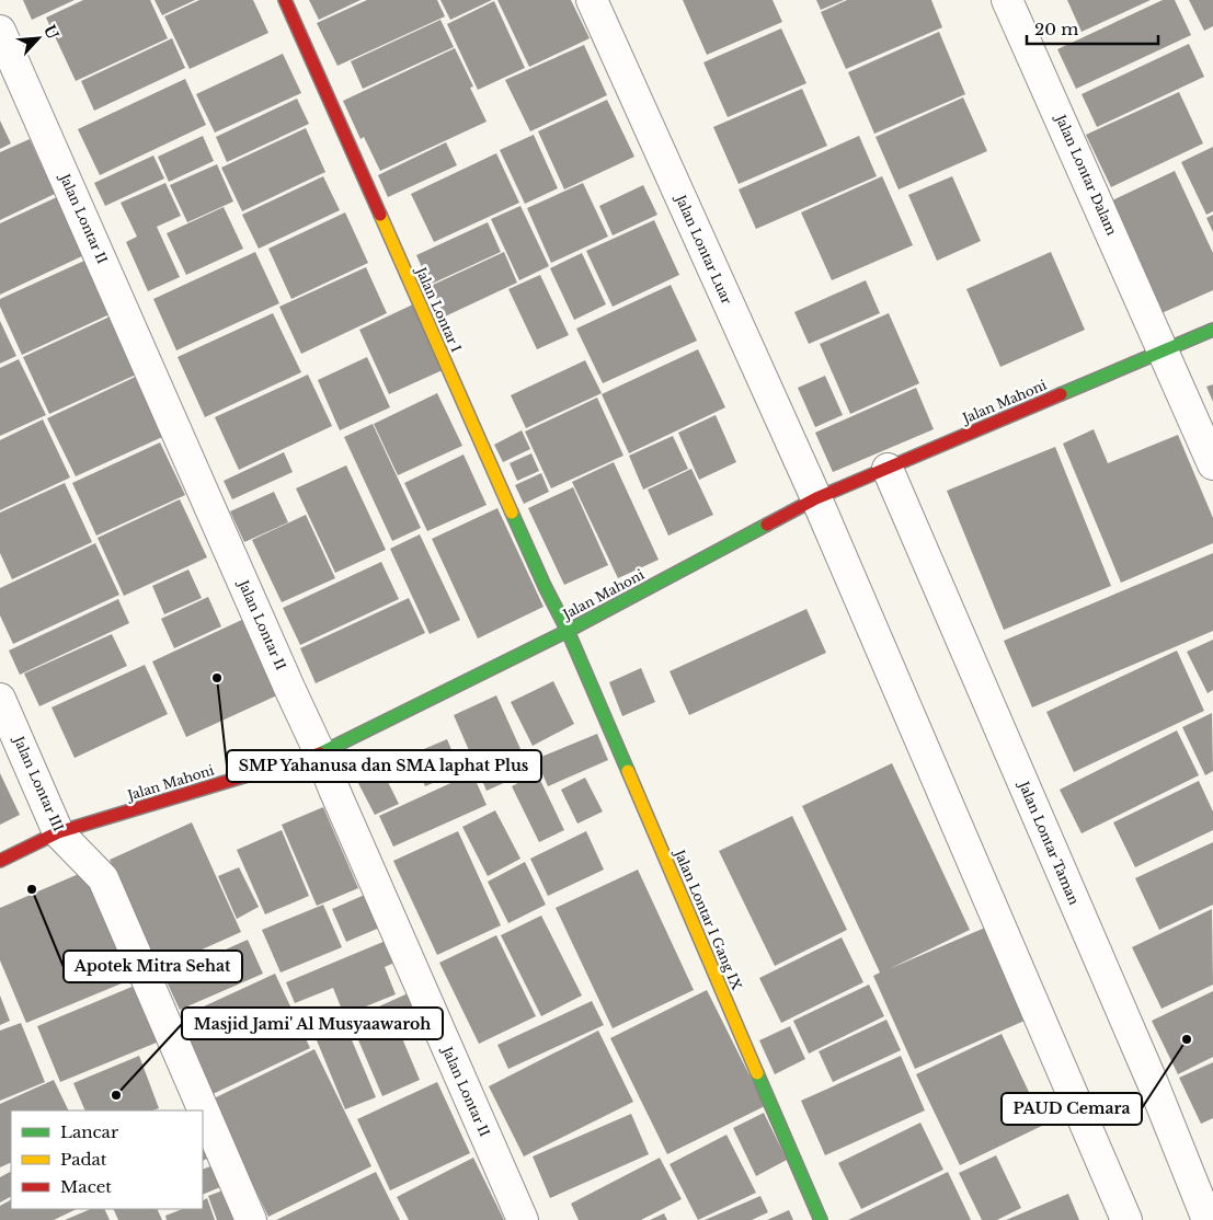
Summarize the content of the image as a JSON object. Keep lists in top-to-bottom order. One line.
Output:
{"streets":{"street":["Jalan Lontar Dalam","Jalan Lontar II","Jalan Lontar Luar","Jalan Lontar I","Jalan Mahoni","Jalan Lontar III","Jalan Lontar Taman","Jalan Lontar I Gang IX"]},"crossings":[["Jalan Lontar Dalam","Jalan Mahoni"],["Jalan Lontar II","Jalan Mahoni"],["Jalan Lontar Luar","Jalan Mahoni"],["Jalan Lontar I","Jalan Mahoni"],["Jalan Lontar I","Jalan Lontar I Gang IX"],["Jalan Mahoni","Jalan Lontar III"],["Jalan Mahoni","Jalan Lontar Taman"],["Jalan Mahoni","Jalan Lontar I Gang IX"]],"places":["SMP Yahanusa dan SMA laphat Plus","Apotek Mitra Sehat","PAUD Cemara","Masjid Jami' Al Musyaawaroh"],"legend":["Lancar","Padat","Macet"],"scale_bar":"20 m","north":"top right"}
